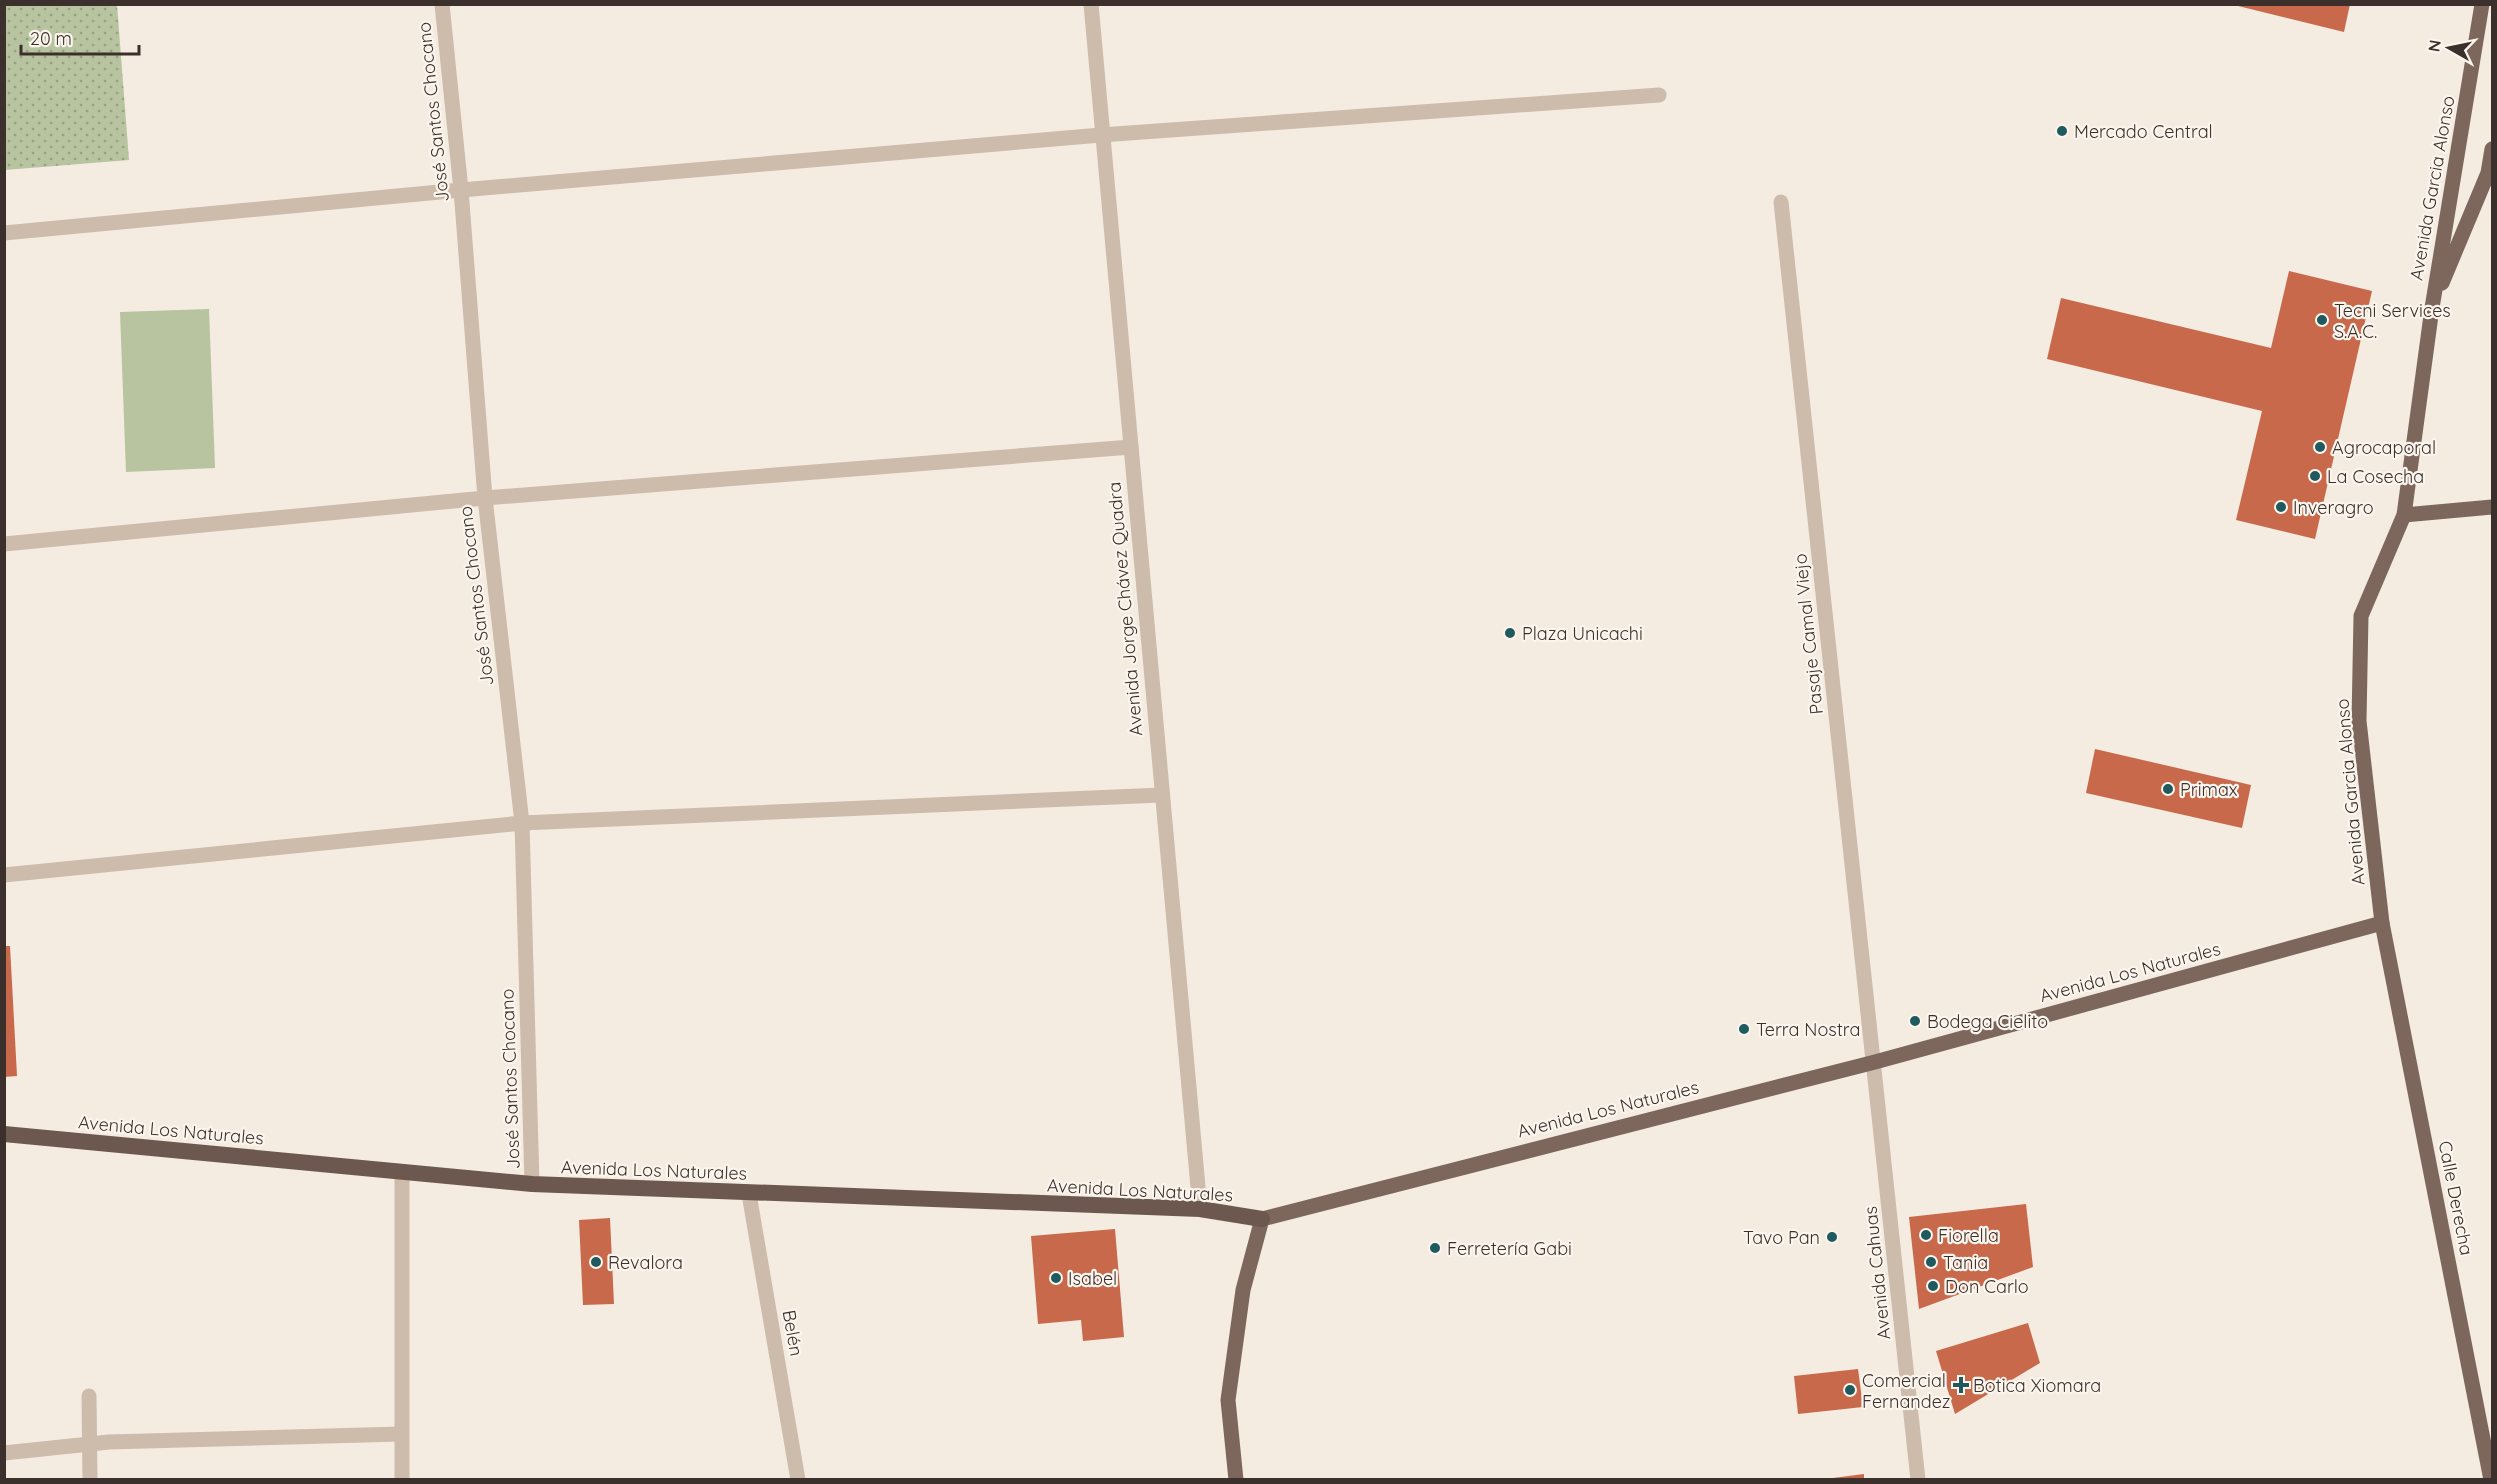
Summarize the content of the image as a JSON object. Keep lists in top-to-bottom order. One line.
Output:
{"streets":{"highway":["Avenida Los Naturales"],"main road":["Avenida Garcia Alonso","Calle Derecha"],"street":["José Santos Chocano","Avenida Jorge Chávez Quadra","Pasaje Camal Viejo","Avenida Cahuas","Belén"]},"crossings":[["José Santos Chocano","Avenida Los Naturales"],["Avenida Garcia Alonso","Avenida Los Naturales"],["Avenida Garcia Alonso","Calle Derecha"],["Avenida Jorge Chávez Quadra","Avenida Los Naturales"],["Pasaje Camal Viejo","Avenida Los Naturales"],["Pasaje Camal Viejo","Avenida Cahuas"],["Avenida Los Naturales","Calle Derecha"],["Avenida Los Naturales","Avenida Cahuas"],["Avenida Los Naturales","Belén"]],"places":{"other":["Mercado Central","Tecni Services S.A.C.","Agrocaporal","La Cosecha","Inveragro","Plaza Unicachi","Primax","Bodega Cielito","Terra Nostra","Fiorella","Tavo Pan","Ferretería Gabi","Revalora","Tania","Isabel","Don Carlo","Comercial Fernandez"],"health":["Botica Xiomara"]},"scale_bar":"20 m","north":"left"}
